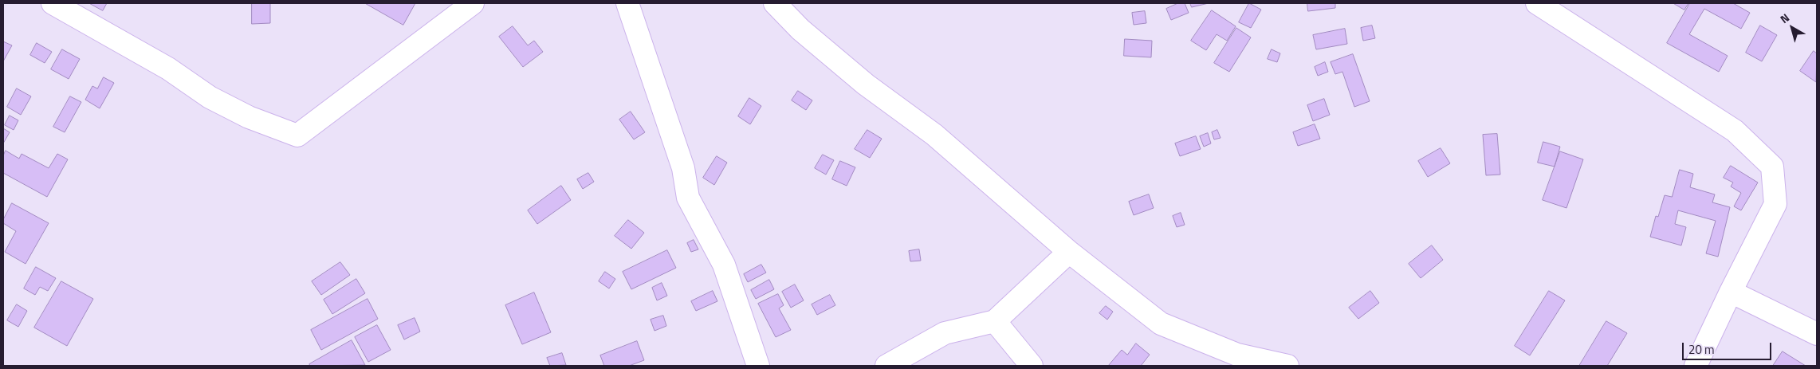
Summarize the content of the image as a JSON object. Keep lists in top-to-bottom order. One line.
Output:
{"scale_bar":"20 m","north":"top left"}
